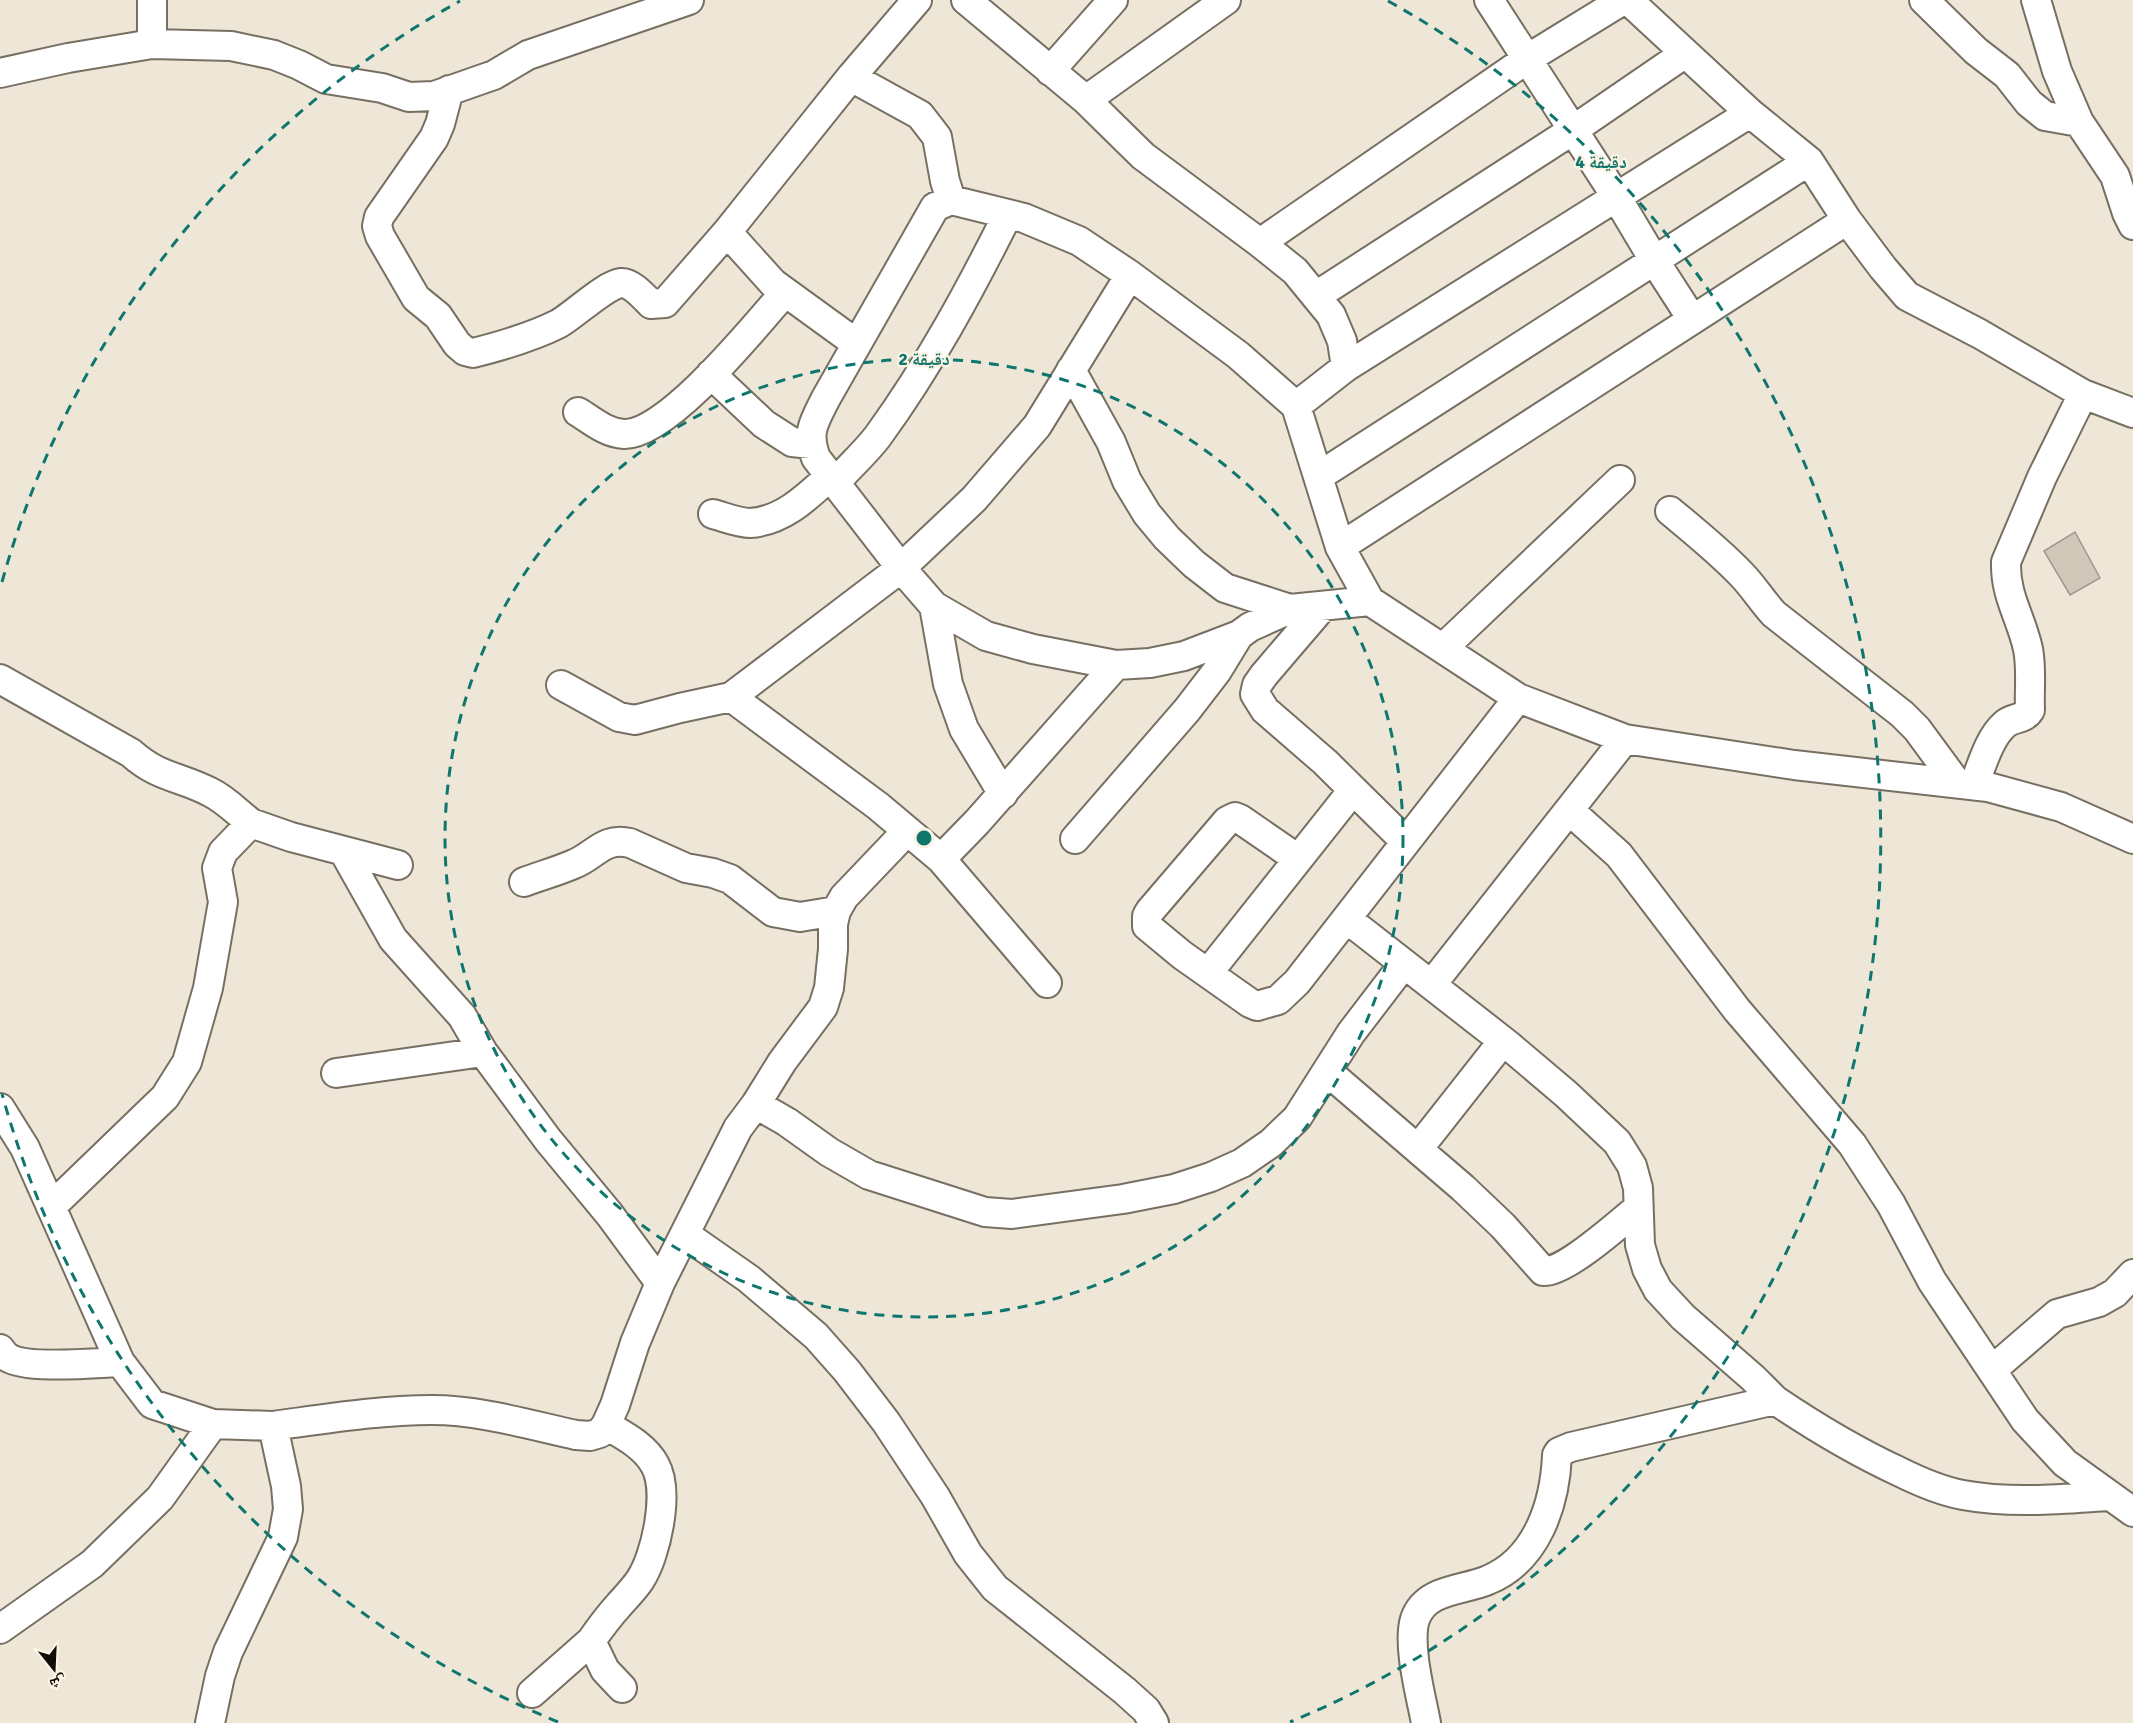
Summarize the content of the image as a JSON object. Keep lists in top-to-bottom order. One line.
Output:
{"north":"bottom","rings":["4 دقيقة","2 دقيقة"]}
